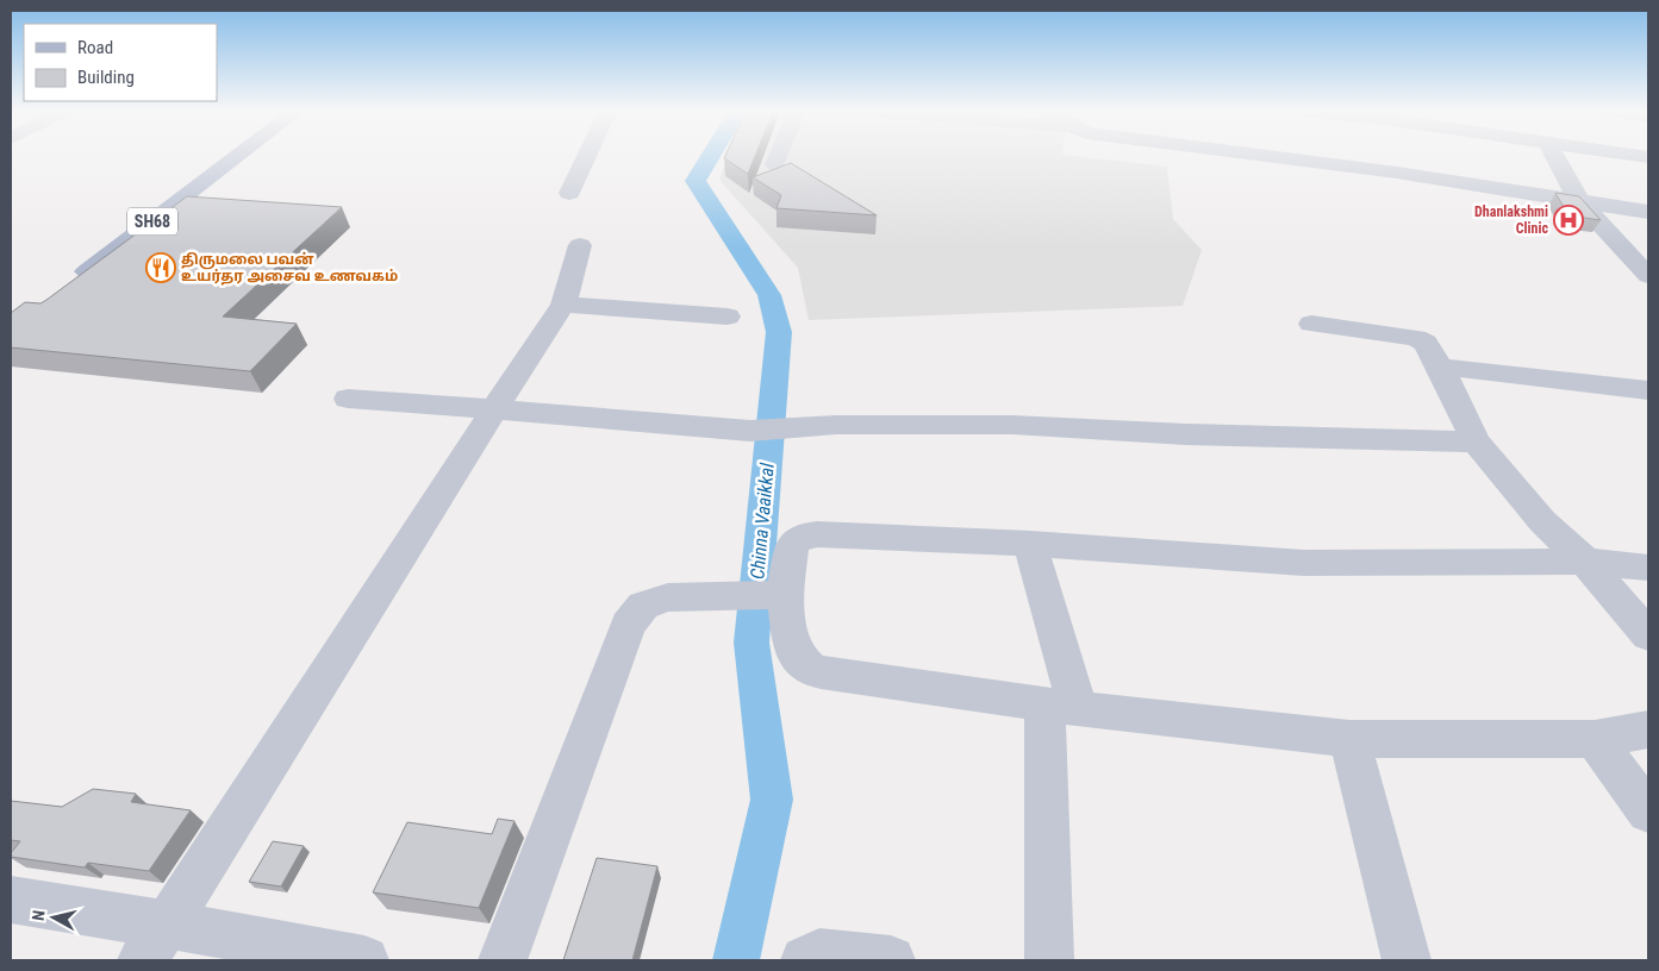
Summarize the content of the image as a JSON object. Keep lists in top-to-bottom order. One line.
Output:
{"streets":{"main road":["SH68"]},"water":["Chinna Vaaikkal"],"places":{"hospital":["Dhanlakshmi Clinic"],"restaurant":["திருமலை பவன் உயர்தர அசைவ உணவகம்"]},"legend":["Road","Building"],"north":"left"}
